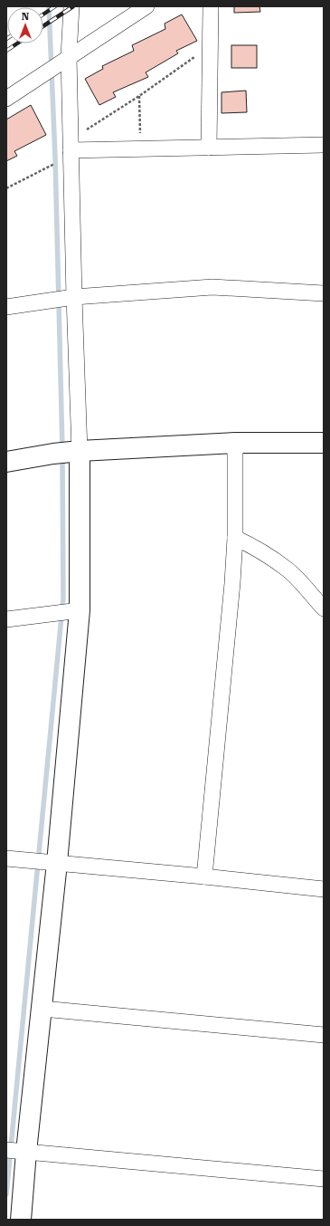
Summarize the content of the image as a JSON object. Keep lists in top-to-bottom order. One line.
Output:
{"north":"top"}
